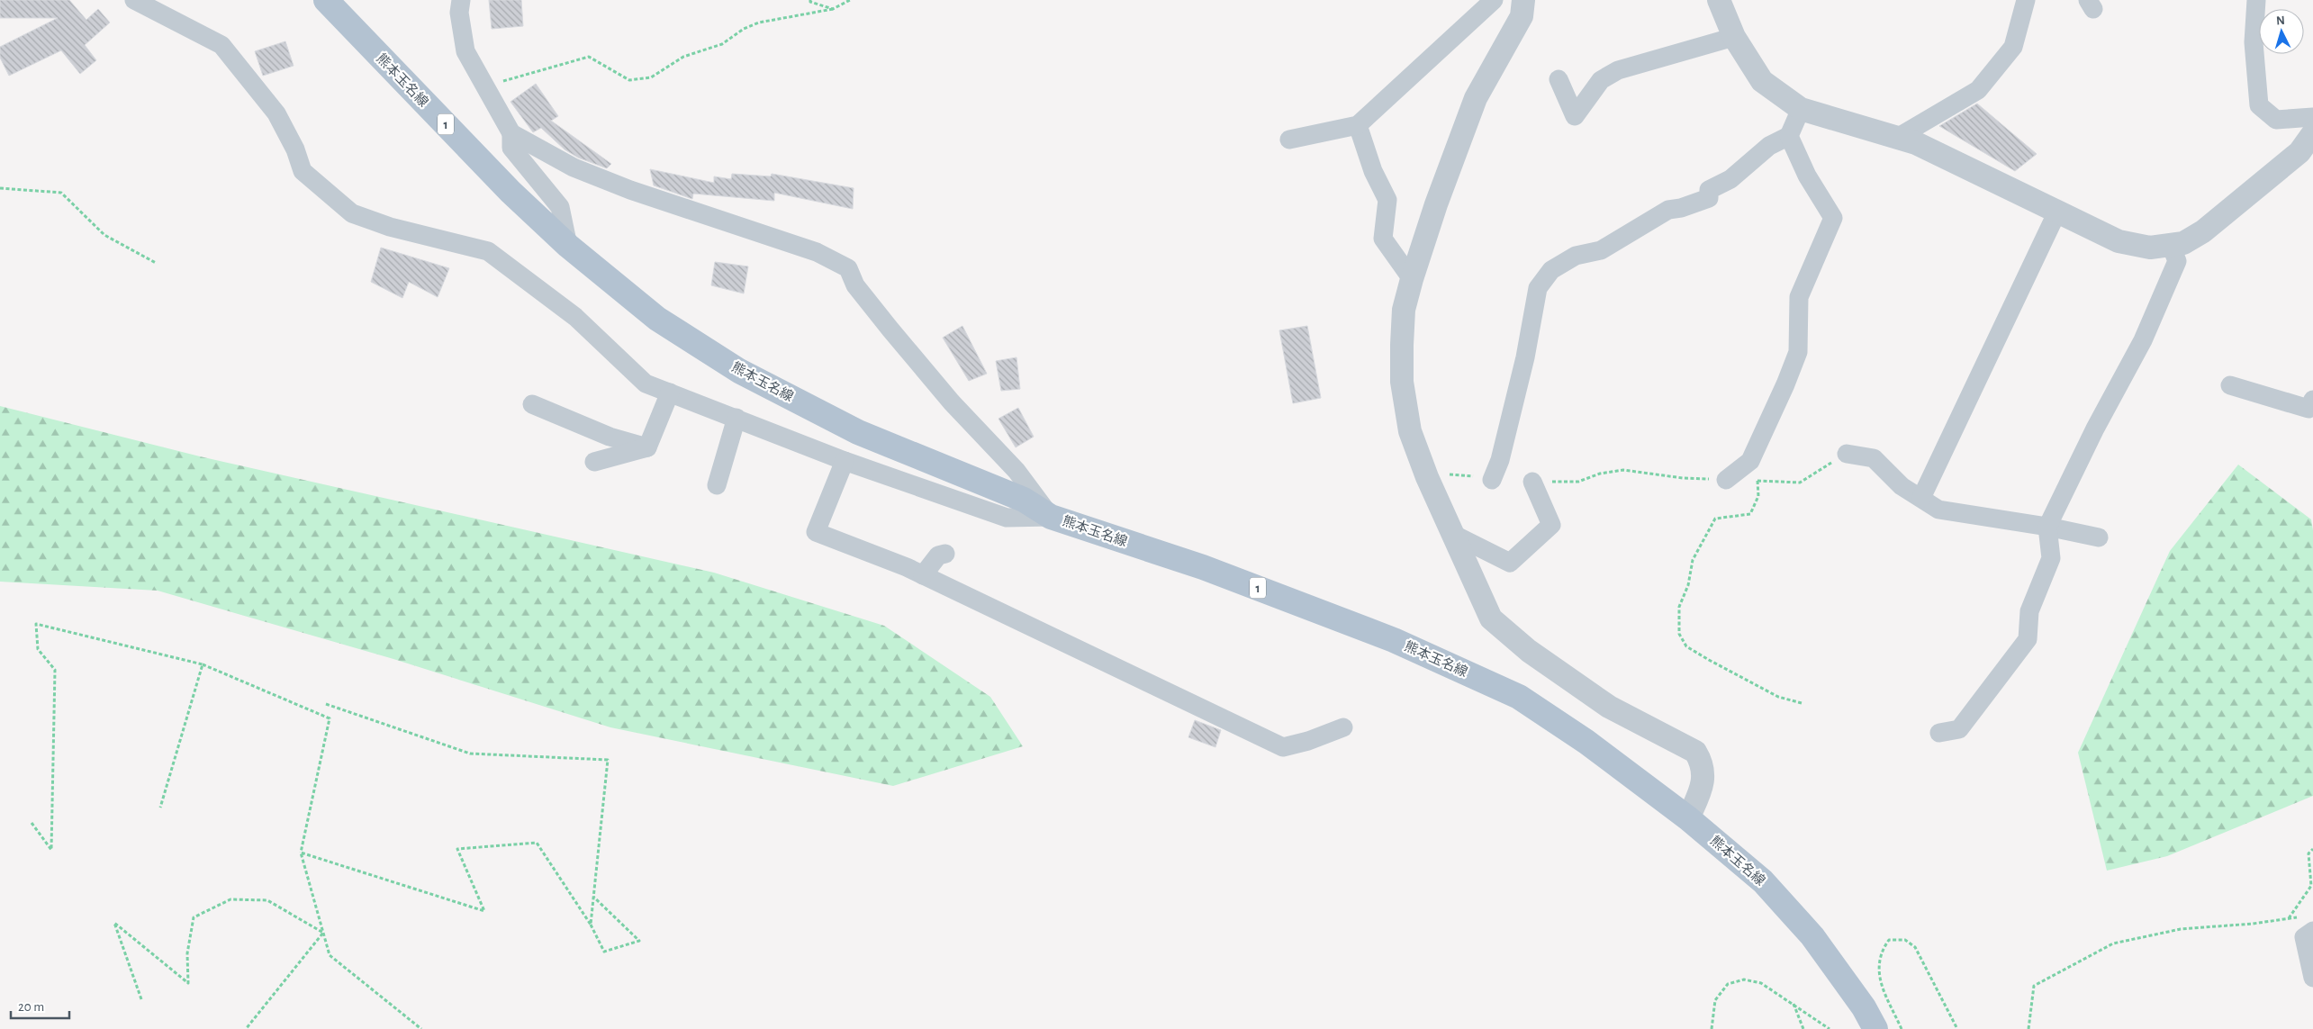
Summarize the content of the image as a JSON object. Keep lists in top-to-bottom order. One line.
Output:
{"streets":{"main road":["熊本玉名線","1"]},"scale_bar":"20 m","north":"top"}
